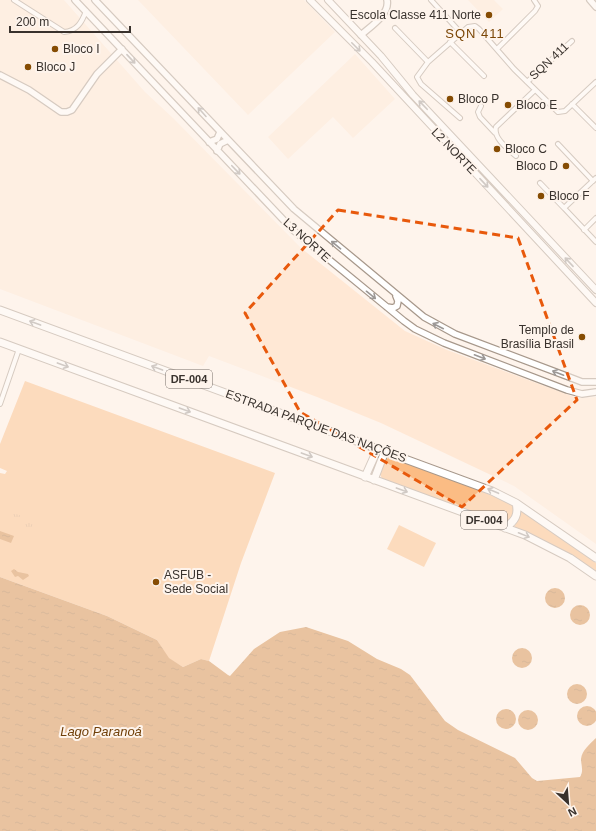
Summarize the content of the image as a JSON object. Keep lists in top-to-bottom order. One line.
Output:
{"streets":{"highway":["DF-004","ESTRADA PARQUE DAS NAÇÕES"],"main road":["L2 NORTE","L3 NORTE"],"street":["SQN 411"]},"districts":["SQN 411"],"water":["Lago Paranoá"],"places":["Escola Classe 411 Norte","Bloco I","Bloco J","Bloco P","Bloco E","Bloco C","Bloco D","Bloco F","Templo de Brasília Brasil","ASFUB - Sede Social"],"scale_bar":"200 m","north":"bottom right"}
